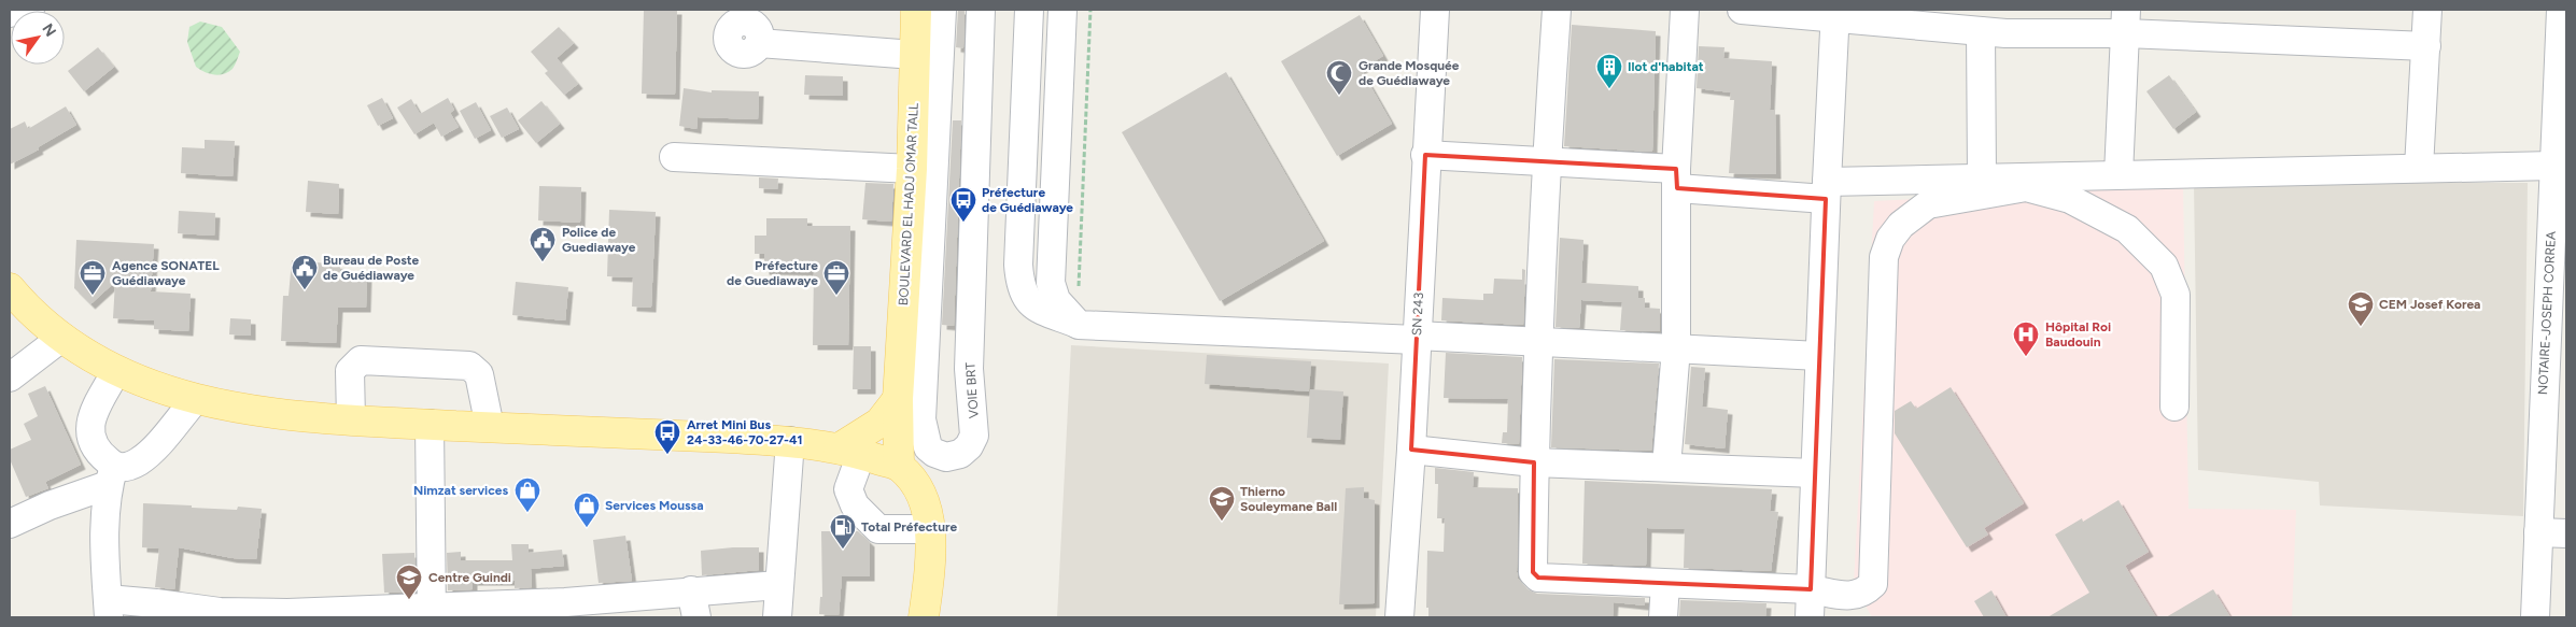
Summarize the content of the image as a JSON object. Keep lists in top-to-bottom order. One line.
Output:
{"streets":{"main road":["BOULEVARD EL HADJ OMAR TALL"],"street":["NOTAIRE-JOSEPH CORREA","SN 243","VOIE BRT"]},"places":{"building":["Ilot d'habitat"],"mosque":["Grande Mosquée de Guédiawaye"],"bus stop":["Préfecture de Guédiawaye","Arret Mini Bus 24-33-46-70-27-41"],"public building":["Police de Guediawaye","Bureau de Poste de Guédiawaye"],"office":["Agence SONATEL Guédiawaye","Préfecture de Guediawaye"],"school or university":["CEM Josef Korea","Thierno Souleymane Ball","Centre Guindi"],"hospital":["Hôpital Roi Baudouin"],"shop":["Nimzat services","Services Moussa"],"fuel station":["Total Préfecture"]},"north":"top right"}
